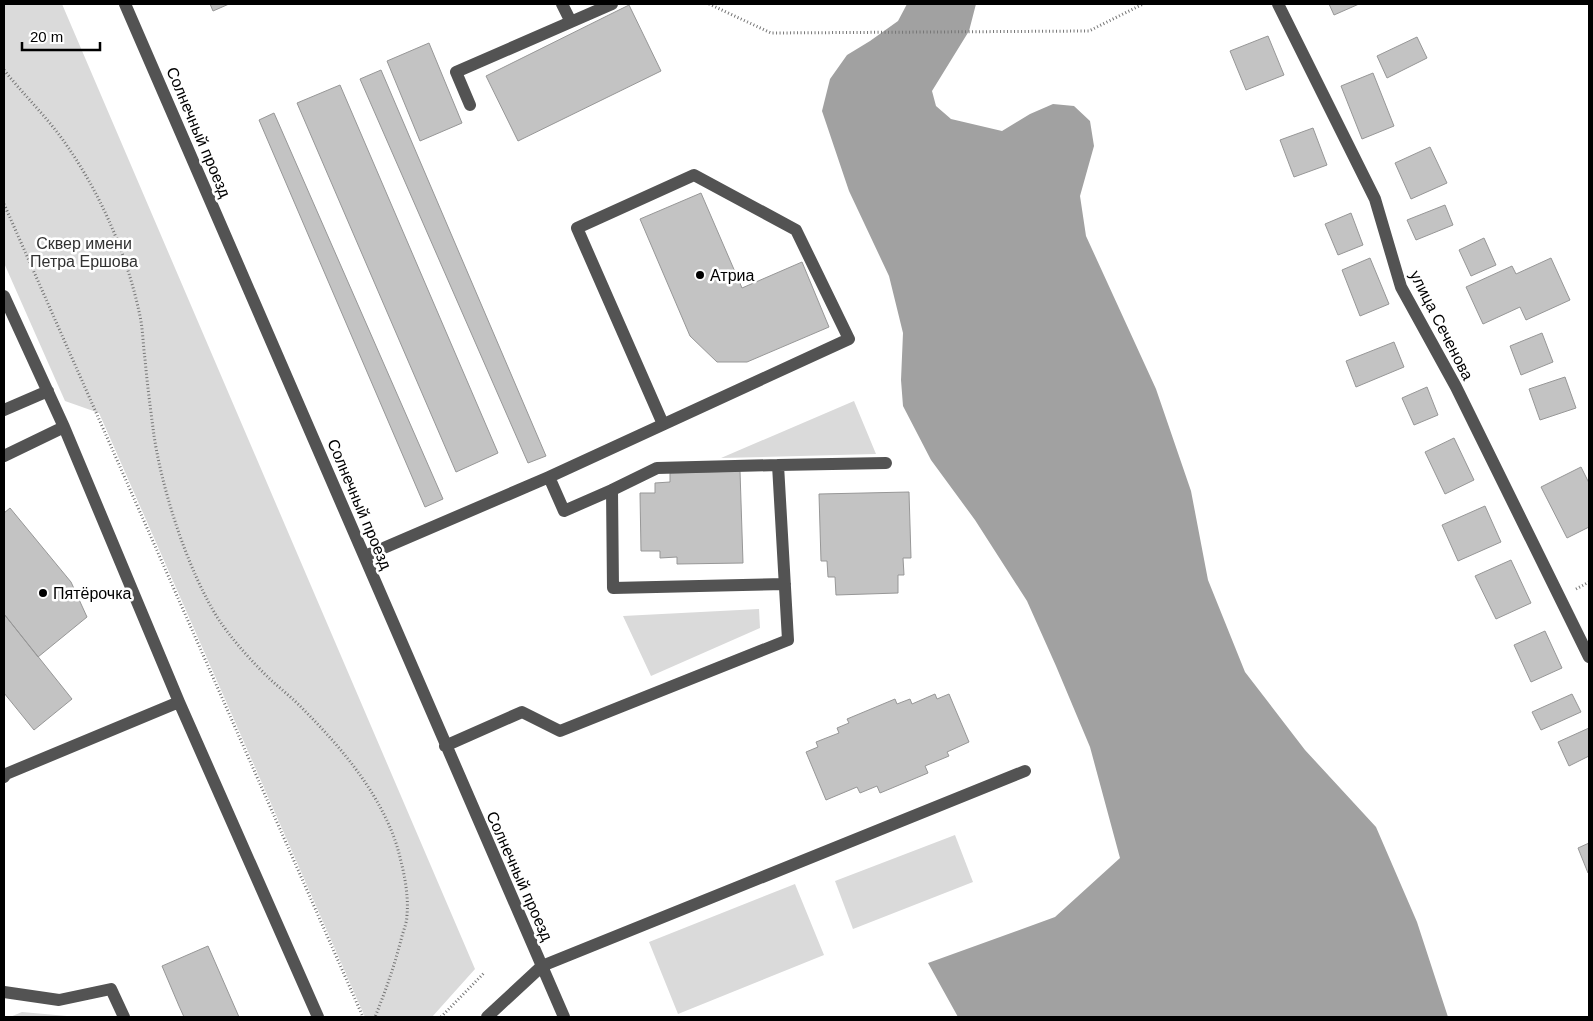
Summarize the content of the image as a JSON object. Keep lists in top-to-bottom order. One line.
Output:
{"streets":{"street":["Солнечный проезд","улица Сеченова"]},"parks":["Сквер имени Петра Ершова"],"places":["Атриа","Пятёрочка"],"scale_bar":"20 m"}
